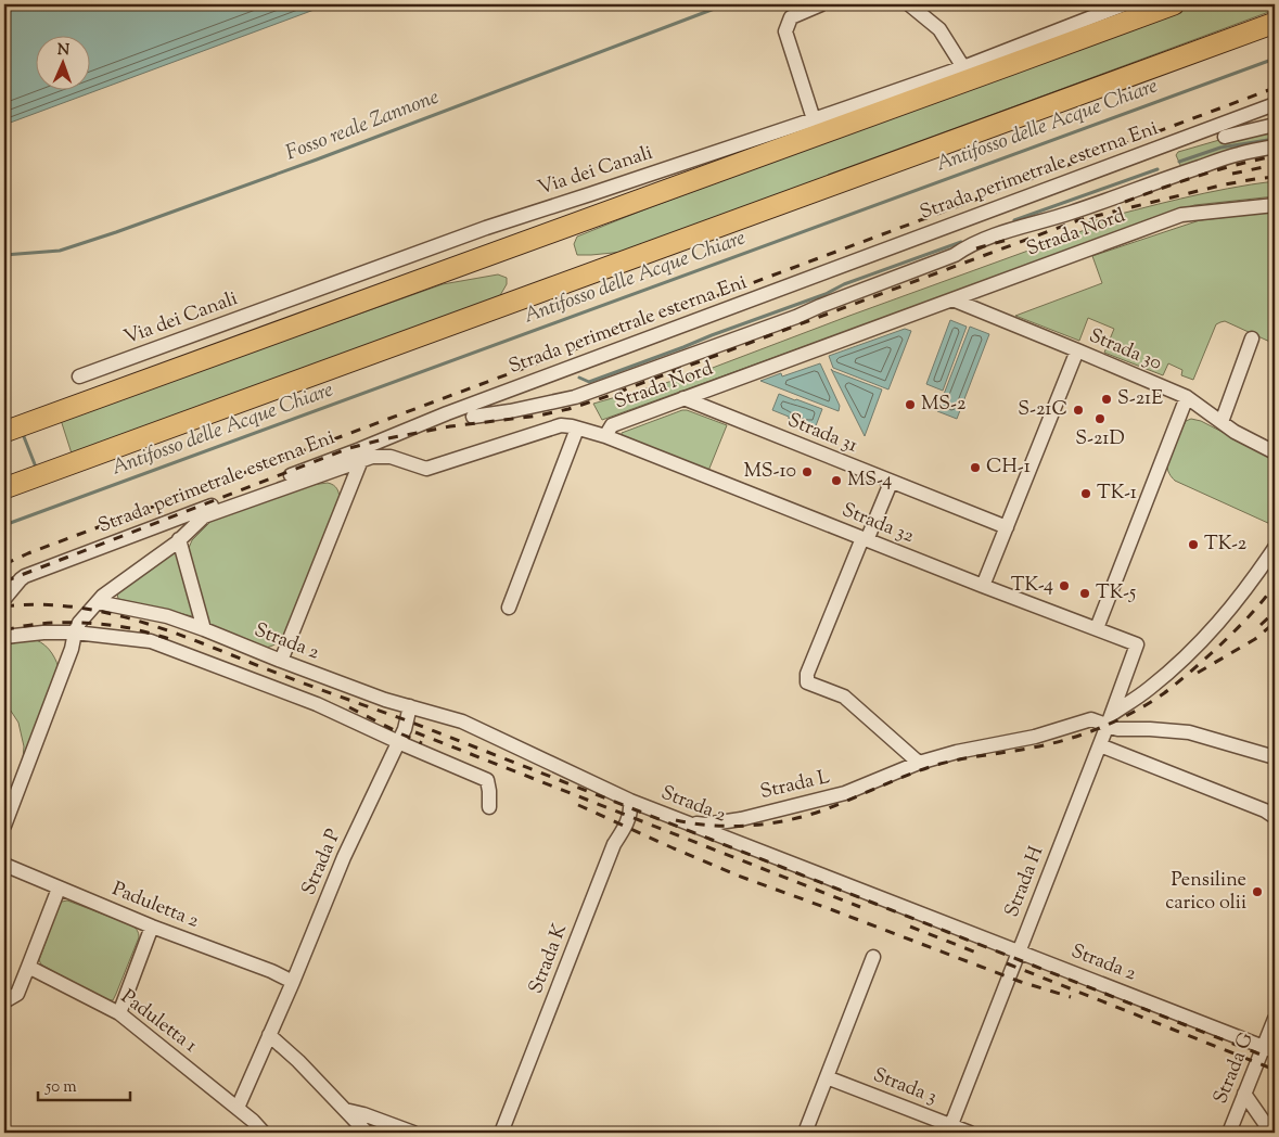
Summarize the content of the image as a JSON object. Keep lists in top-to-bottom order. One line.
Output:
{"streets":{"street":["Via dei Canali","Strada perimetrale esterna Eni","Strada Nord","Strada 30","Strada 31","Strada 32","Strada 2","Strada L","Strada P","Strada H","Paduletta 2","Strada K","Paduletta 1","Strada G","Strada 3"]},"crossings":[["Strada Nord","Strada 30"],["Strada Nord","Strada 31"],["Strada Nord","Strada 32"],["Strada Nord","Strada 2"],["Strada 32","Strada H"],["Strada 2","Strada L"],["Strada 2","Strada P"],["Strada 2","Strada H"],["Strada 2","Strada K"],["Strada 2","Strada G"],["Strada L","Strada H"],["Strada P","Paduletta 2"],["Strada P","Paduletta 1"],["Strada H","Strada 3"]],"water":["Fosso reale Zannone","Antifosso delle Acque Chiare"],"places":["S-21E","MS-2","S-21C","S-21D","CH-1","MS-10","MS-4","TK-1","TK-2","TK-4","TK-5","Pensiline carico olii"],"scale_bar":"50 m","north":"top"}
